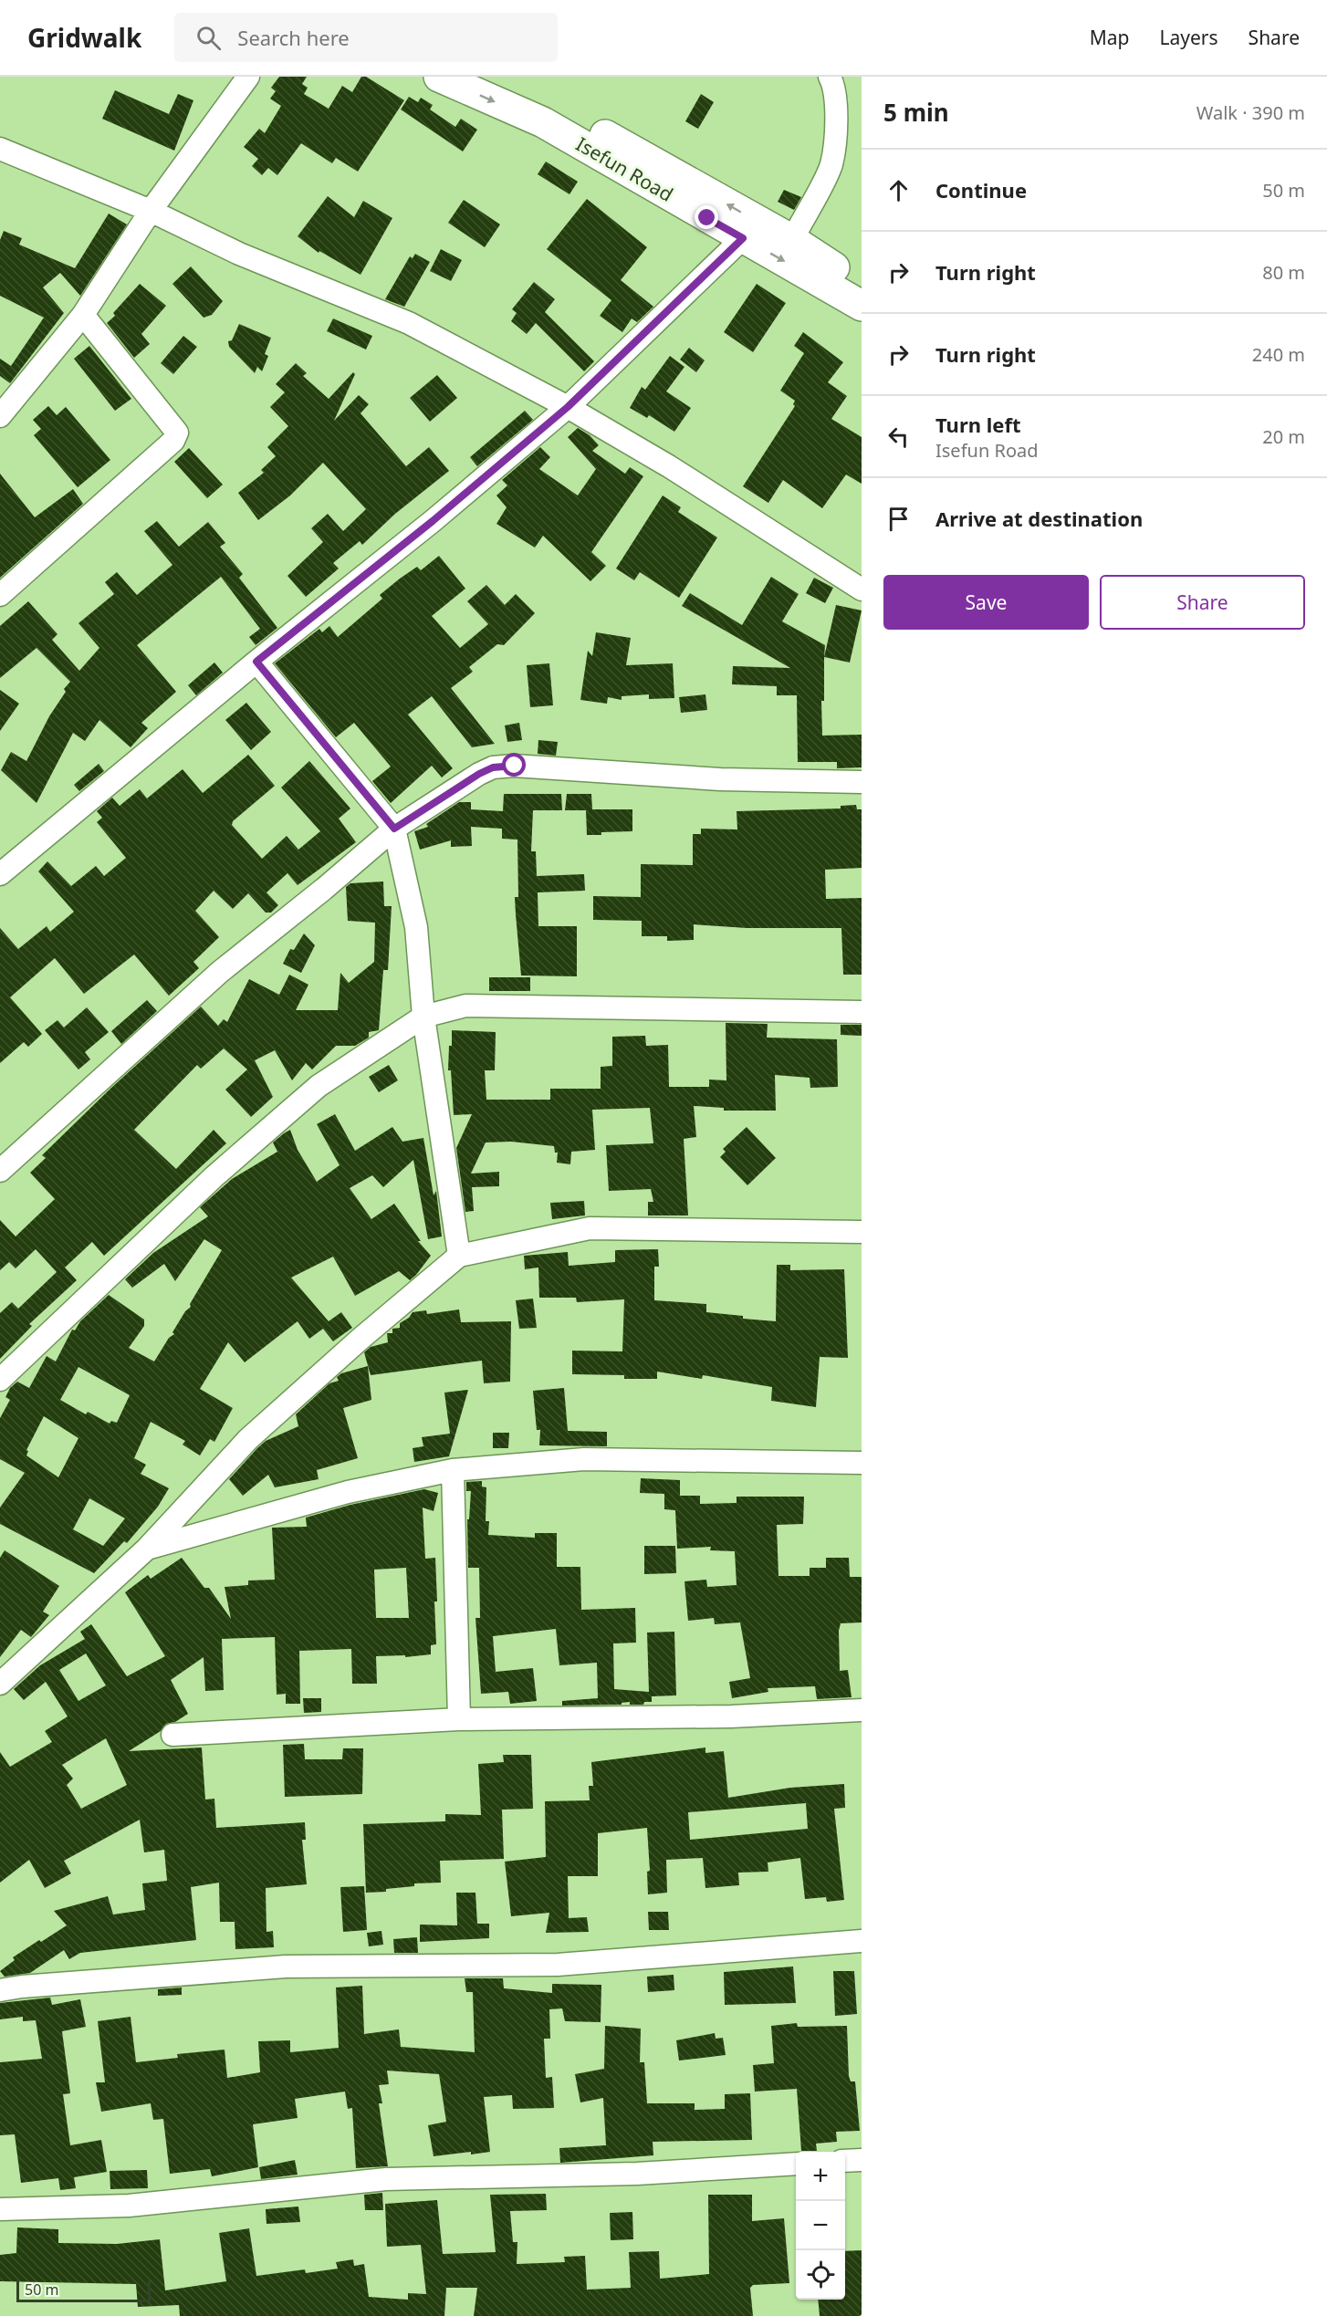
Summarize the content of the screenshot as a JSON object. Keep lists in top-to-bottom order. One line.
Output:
{"streets":{"street":["Isefun Road"]},"scale_bar":"50 m","page":{"header":"Gridwalk","search":"Search here","nav":["Map","Layers","Share"],"heading":["5 min","Walk · 390 m"],"list":[["Continue","50 m"],["Turn right","80 m"],["Turn right","240 m"],["Turn left","Isefun Road","20 m"],"Arrive at destination"],"buttons":["Save","Share"],"map_buttons":["+","−"],"scale":"50 m"}}
